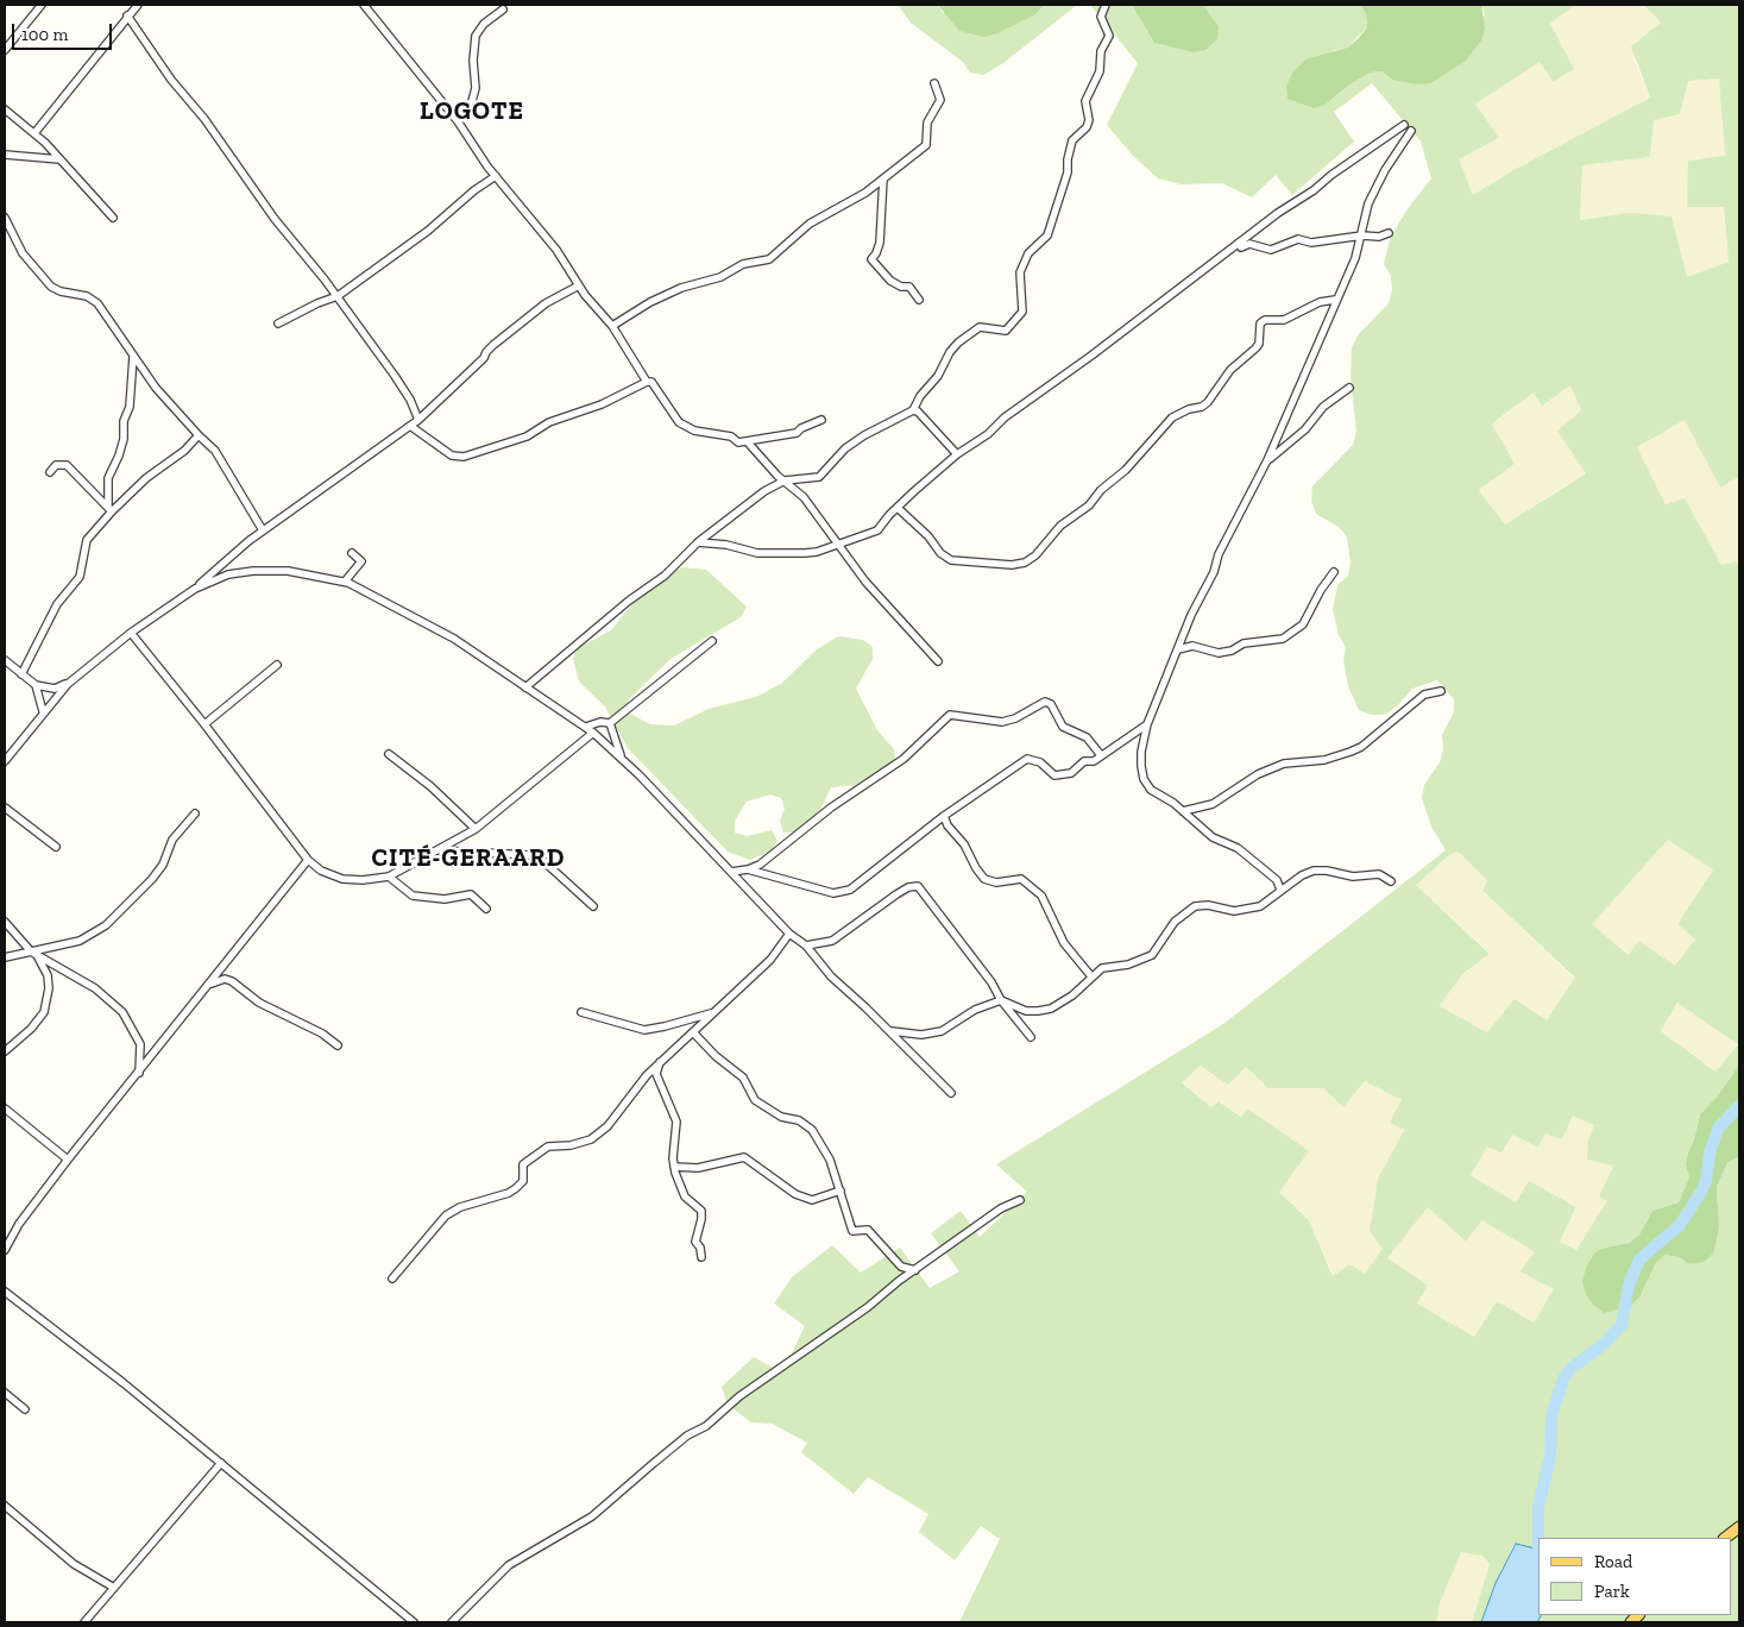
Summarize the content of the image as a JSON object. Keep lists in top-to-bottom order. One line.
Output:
{"districts":["LOGOTE","CITÉ-GERAARD"],"legend":["Road","Park"],"scale_bar":"100 m"}
